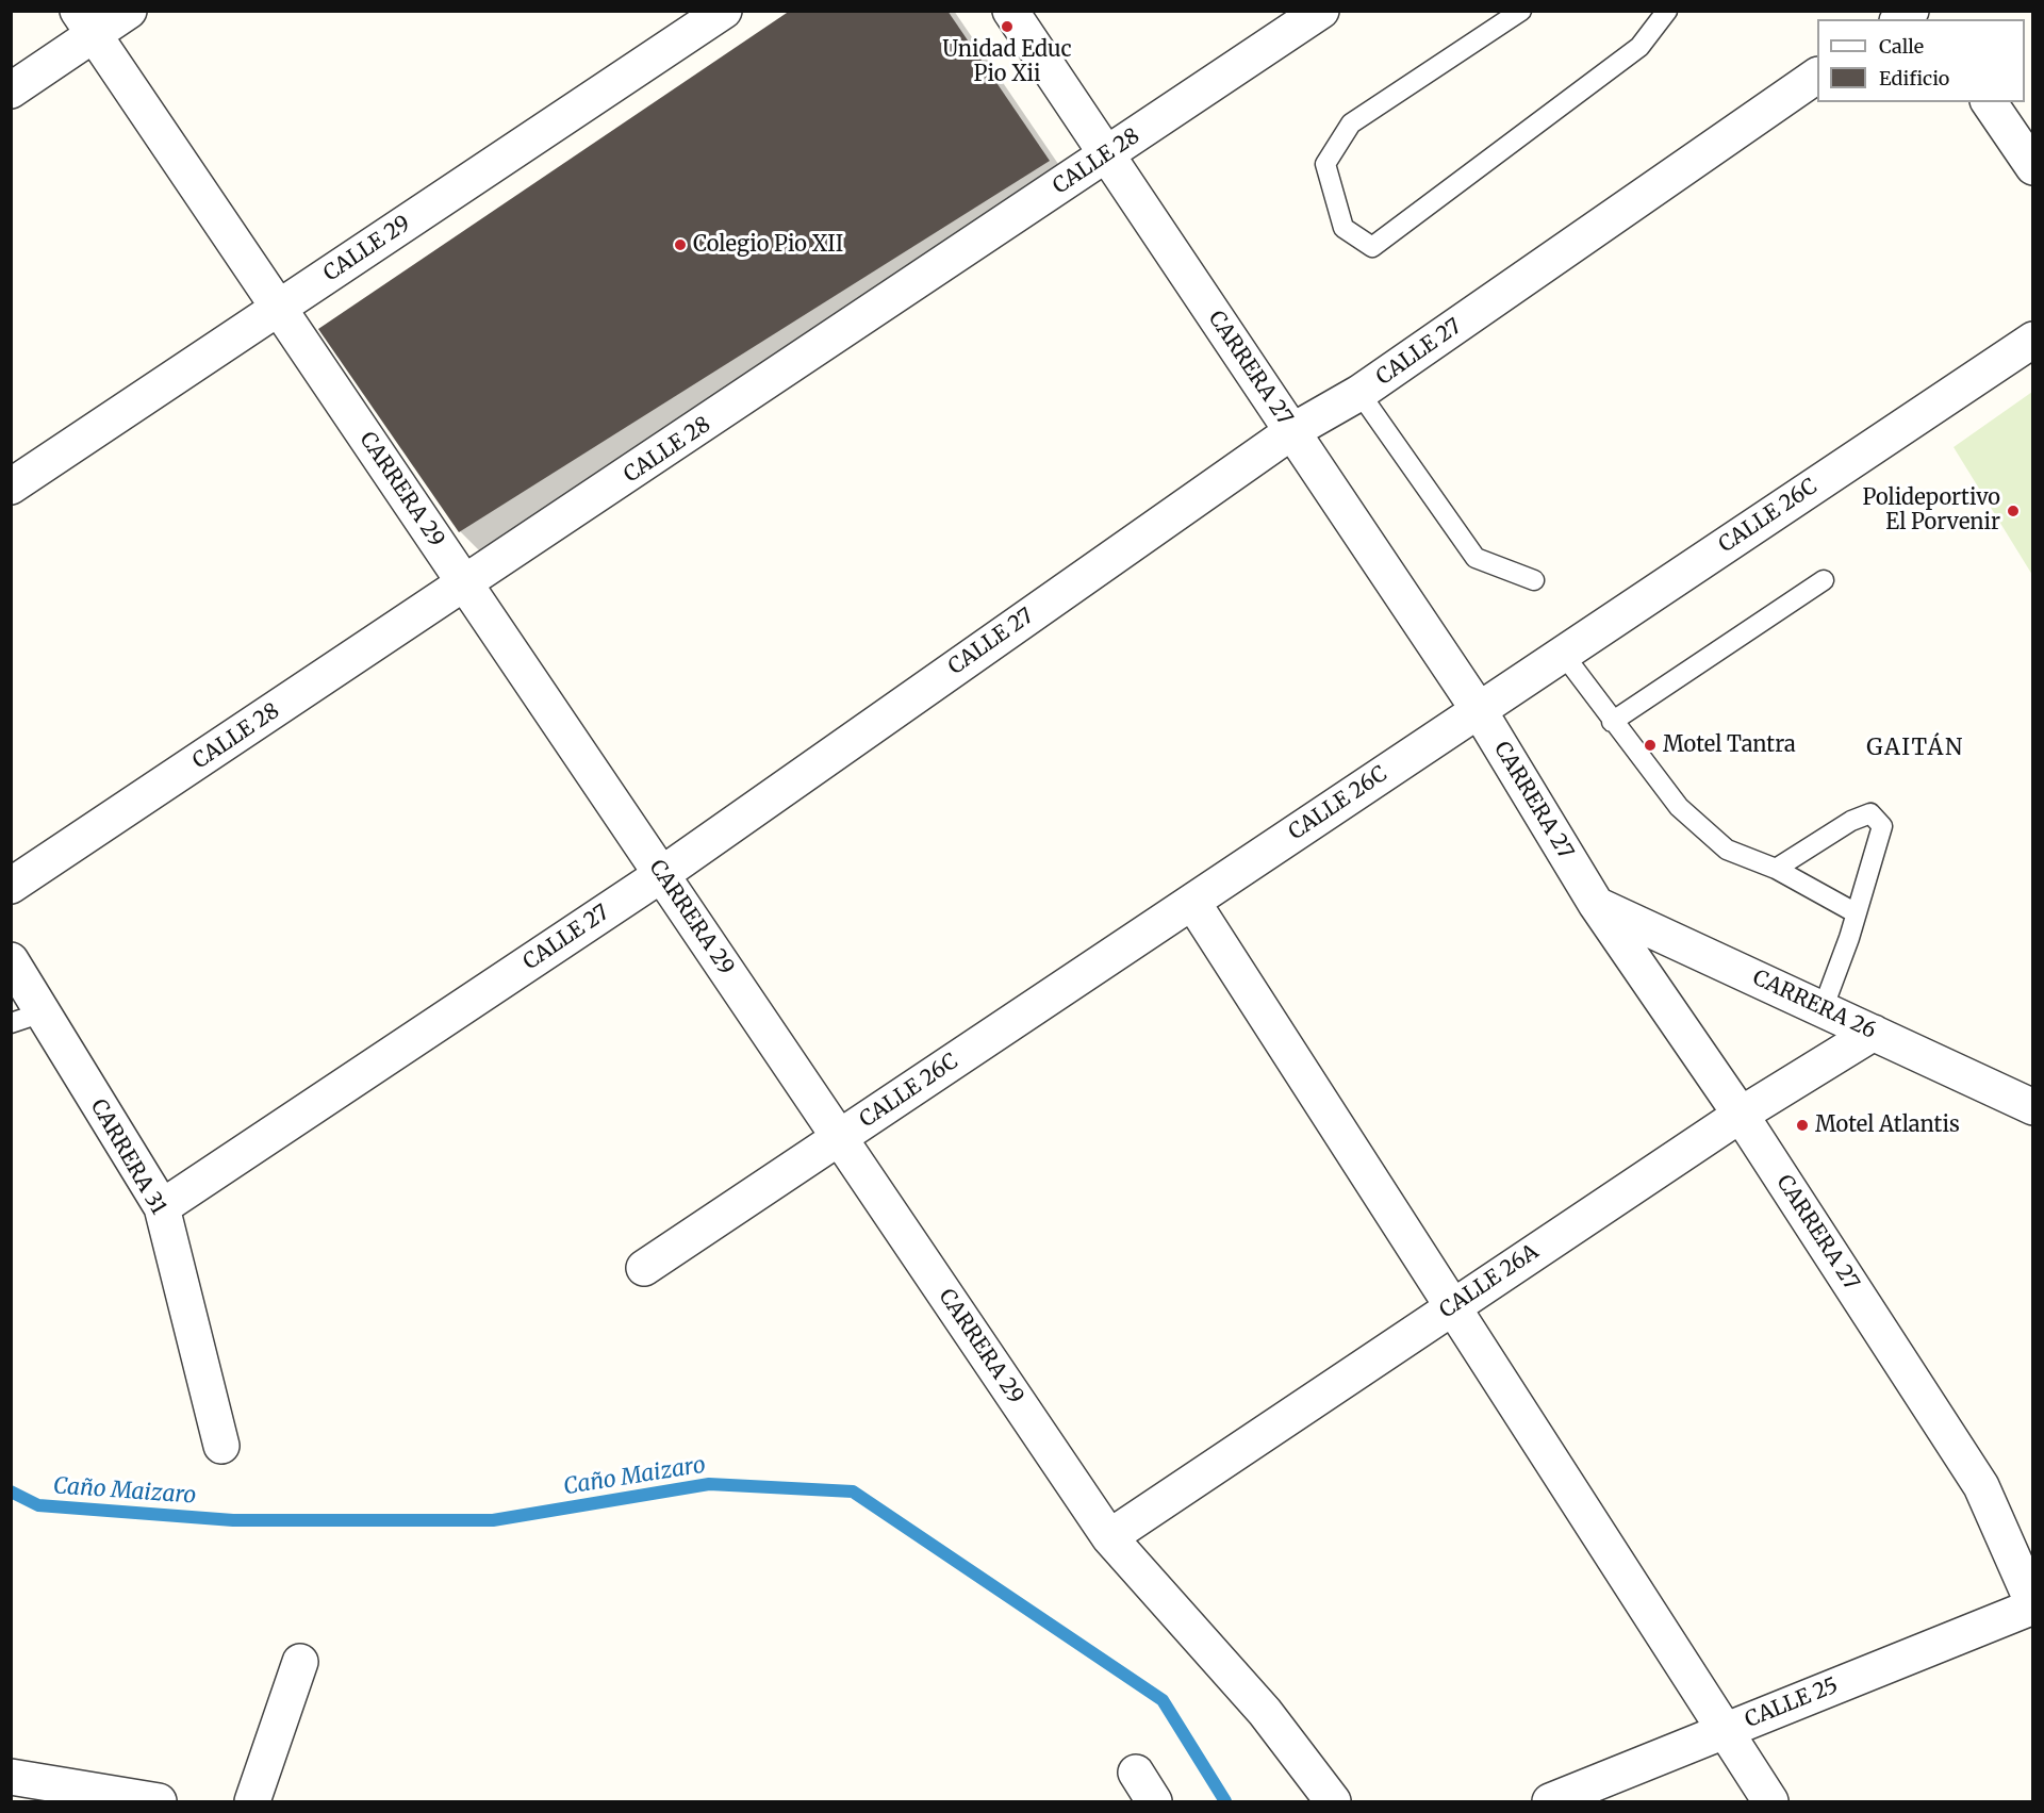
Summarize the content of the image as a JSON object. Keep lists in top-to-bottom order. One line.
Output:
{"streets":{"street":["CALLE 28","CALLE 29","CALLE 27","CARRERA 27","CARRERA 29","CALLE 26C","CARRERA 26","CARRERA 31","CALLE 26A","CALLE 25"]},"crossings":[["CALLE 28","CARRERA 27"],["CALLE 28","CARRERA 29"],["CALLE 29","CARRERA 29"],["CALLE 27","CARRERA 27"],["CALLE 27","CARRERA 29"],["CALLE 27","CARRERA 31"],["CARRERA 27","CALLE 26C"],["CARRERA 27","CARRERA 26"],["CARRERA 27","CALLE 26A"],["CARRERA 27","CALLE 25"],["CARRERA 29","CALLE 26C"],["CARRERA 29","CALLE 26A"],["CARRERA 26","CALLE 26A"]],"districts":["GAITÁN"],"water":["Caño Maizaro"],"places":["Unidad Educ Pio Xii","Colegio Pio XII","Polideportivo El Porvenir","Motel Tantra","Motel Atlantis"],"legend":["Calle","Edificio"]}
